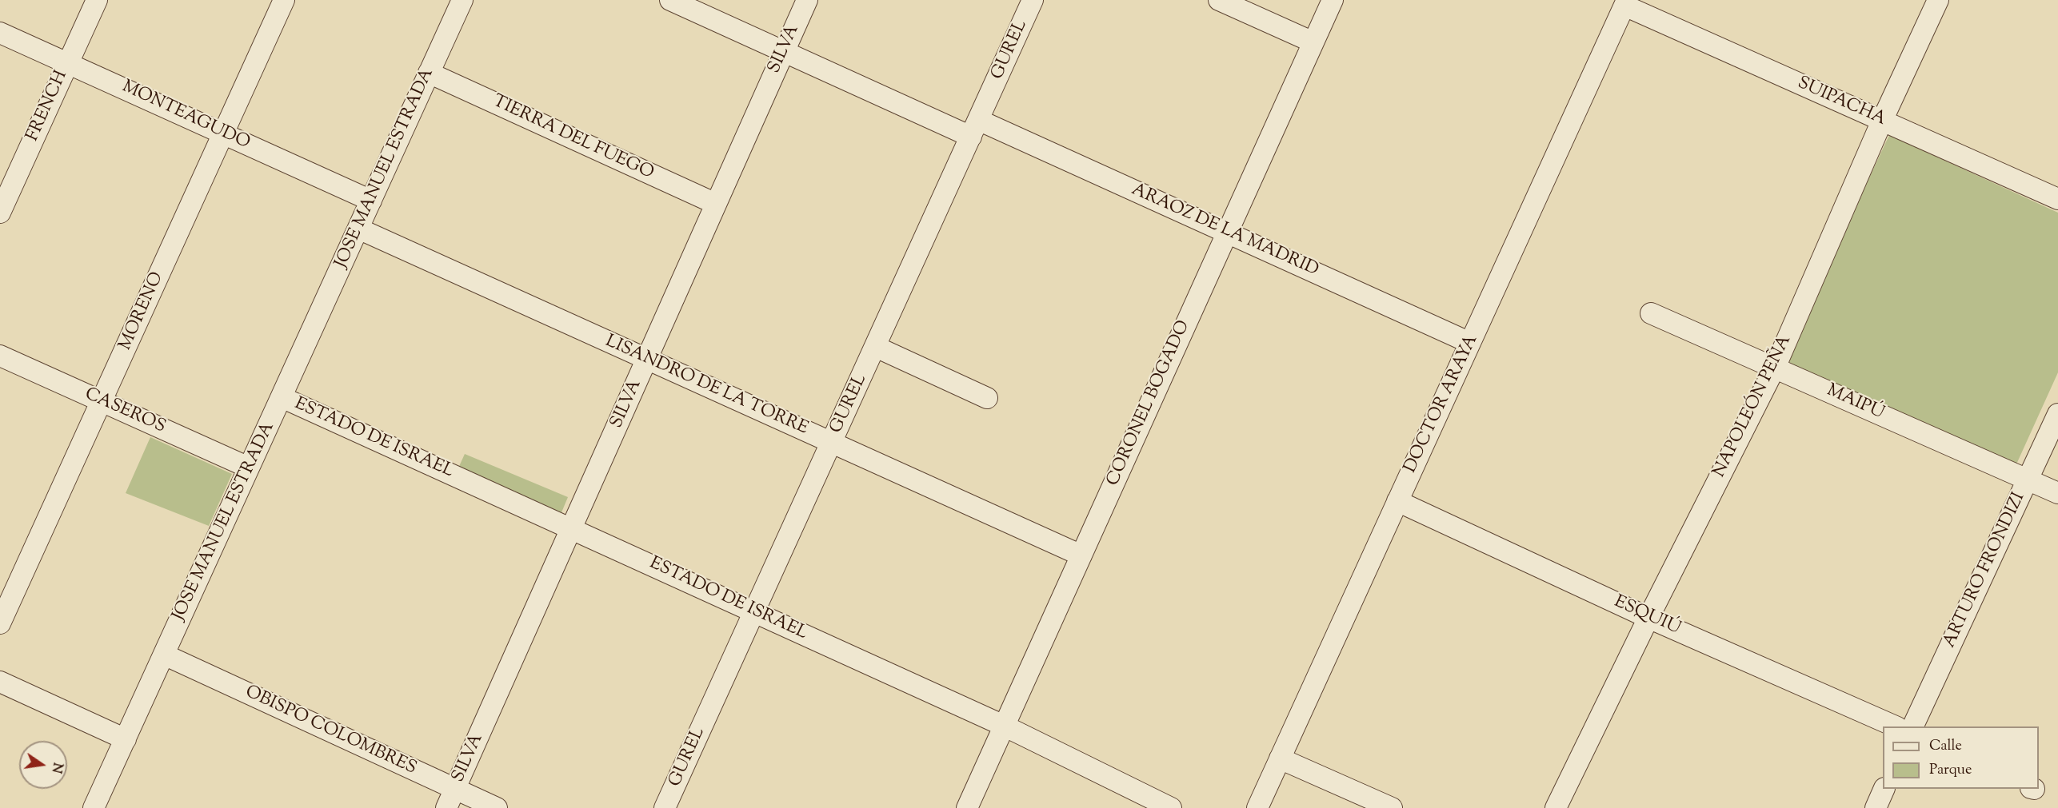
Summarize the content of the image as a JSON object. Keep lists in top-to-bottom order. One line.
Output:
{"streets":{"street":["SILVA","GUREL","SUIPACHA","FRENCH","MONTEAGUDO","TIERRA DEL FUEGO","JOSE MANUEL ESTRADA","ARAOZ DE LA MADRID","MORENO","LISANDRO DE LA TORRE","MAIPÚ","CORONEL BOGADO","DOCTOR ARAYA","NAPOLEÓN PEÑA","CASEROS","ESTADO DE ISRAEL","ARTURO FRONDIZI","ESQUIÚ","OBISPO COLOMBRES"]},"crossings":[["SILVA","TIERRA DEL FUEGO"],["SILVA","ARAOZ DE LA MADRID"],["SILVA","LISANDRO DE LA TORRE"],["SILVA","ESTADO DE ISRAEL"],["SILVA","OBISPO COLOMBRES"],["GUREL","ARAOZ DE LA MADRID"],["GUREL","LISANDRO DE LA TORRE"],["GUREL","ESTADO DE ISRAEL"],["SUIPACHA","DOCTOR ARAYA"],["SUIPACHA","NAPOLEÓN PEÑA"],["FRENCH","MONTEAGUDO"],["MONTEAGUDO","JOSE MANUEL ESTRADA"],["MONTEAGUDO","MORENO"],["TIERRA DEL FUEGO","JOSE MANUEL ESTRADA"],["JOSE MANUEL ESTRADA","LISANDRO DE LA TORRE"],["JOSE MANUEL ESTRADA","CASEROS"],["JOSE MANUEL ESTRADA","ESTADO DE ISRAEL"],["JOSE MANUEL ESTRADA","OBISPO COLOMBRES"],["ARAOZ DE LA MADRID","CORONEL BOGADO"],["ARAOZ DE LA MADRID","DOCTOR ARAYA"],["MORENO","CASEROS"],["LISANDRO DE LA TORRE","CORONEL BOGADO"],["MAIPÚ","NAPOLEÓN PEÑA"],["MAIPÚ","ARTURO FRONDIZI"],["CORONEL BOGADO","ESTADO DE ISRAEL"],["DOCTOR ARAYA","ESQUIÚ"],["NAPOLEÓN PEÑA","ESQUIÚ"]],"legend":["Calle","Parque"],"north":"right"}
